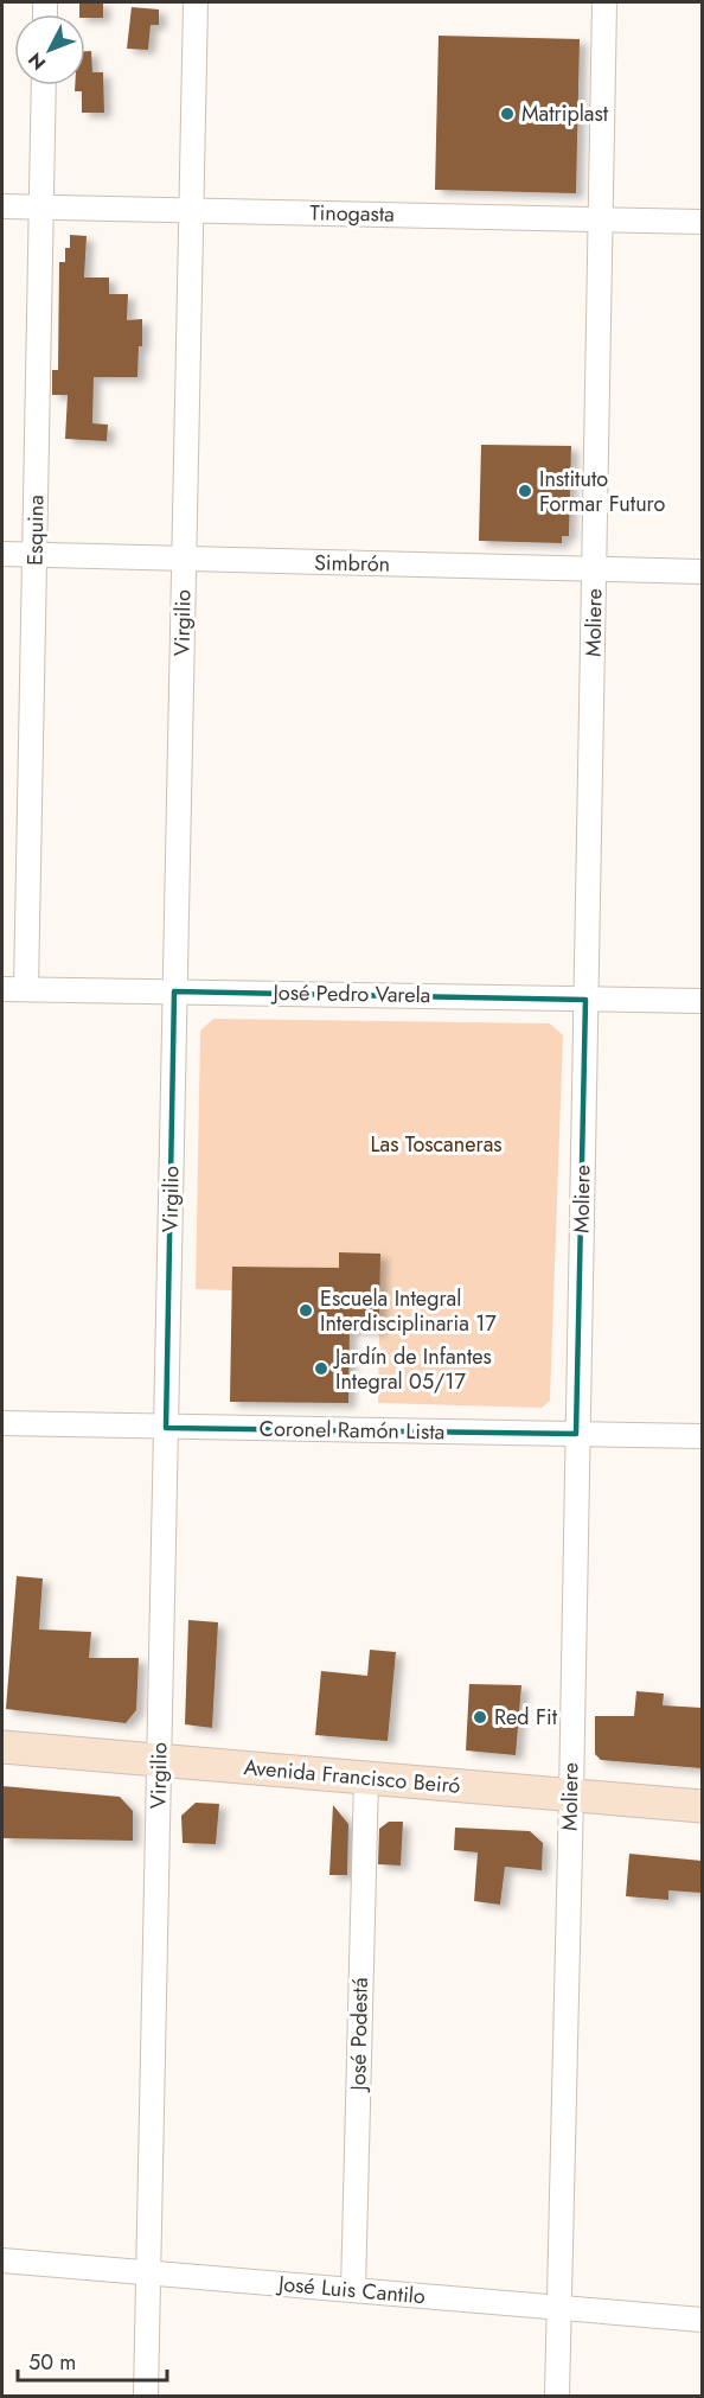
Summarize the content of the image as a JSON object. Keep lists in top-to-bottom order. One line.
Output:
{"streets":{"main road":["Avenida Francisco Beiró"],"street":["Tinogasta","Esquina","Simbrón","Virgilio","Moliere","José Pedro Varela","Coronel Ramón Lista","José Podestá","José Luis Cantilo"]},"crossings":[["Tinogasta","Esquina"],["Tinogasta","Virgilio"],["Tinogasta","Moliere"],["Esquina","Simbrón"],["Esquina","José Pedro Varela"],["Simbrón","Virgilio"],["Simbrón","Moliere"],["Virgilio","José Pedro Varela"],["Virgilio","Coronel Ramón Lista"],["Virgilio","Avenida Francisco Beiró"],["Virgilio","José Luis Cantilo"],["Moliere","José Pedro Varela"],["Moliere","Coronel Ramón Lista"],["Moliere","Avenida Francisco Beiró"],["Moliere","José Luis Cantilo"],["Avenida Francisco Beiró","José Podestá"],["José Podestá","José Luis Cantilo"]],"parks":["Las Toscaneras"],"places":["Matriplast","Instituto Formar Futuro","Escuela Integral Interdisciplinaria 17","Jardín de Infantes Integral 05/17","Red Fit"],"scale_bar":"50 m","north":"bottom left"}
